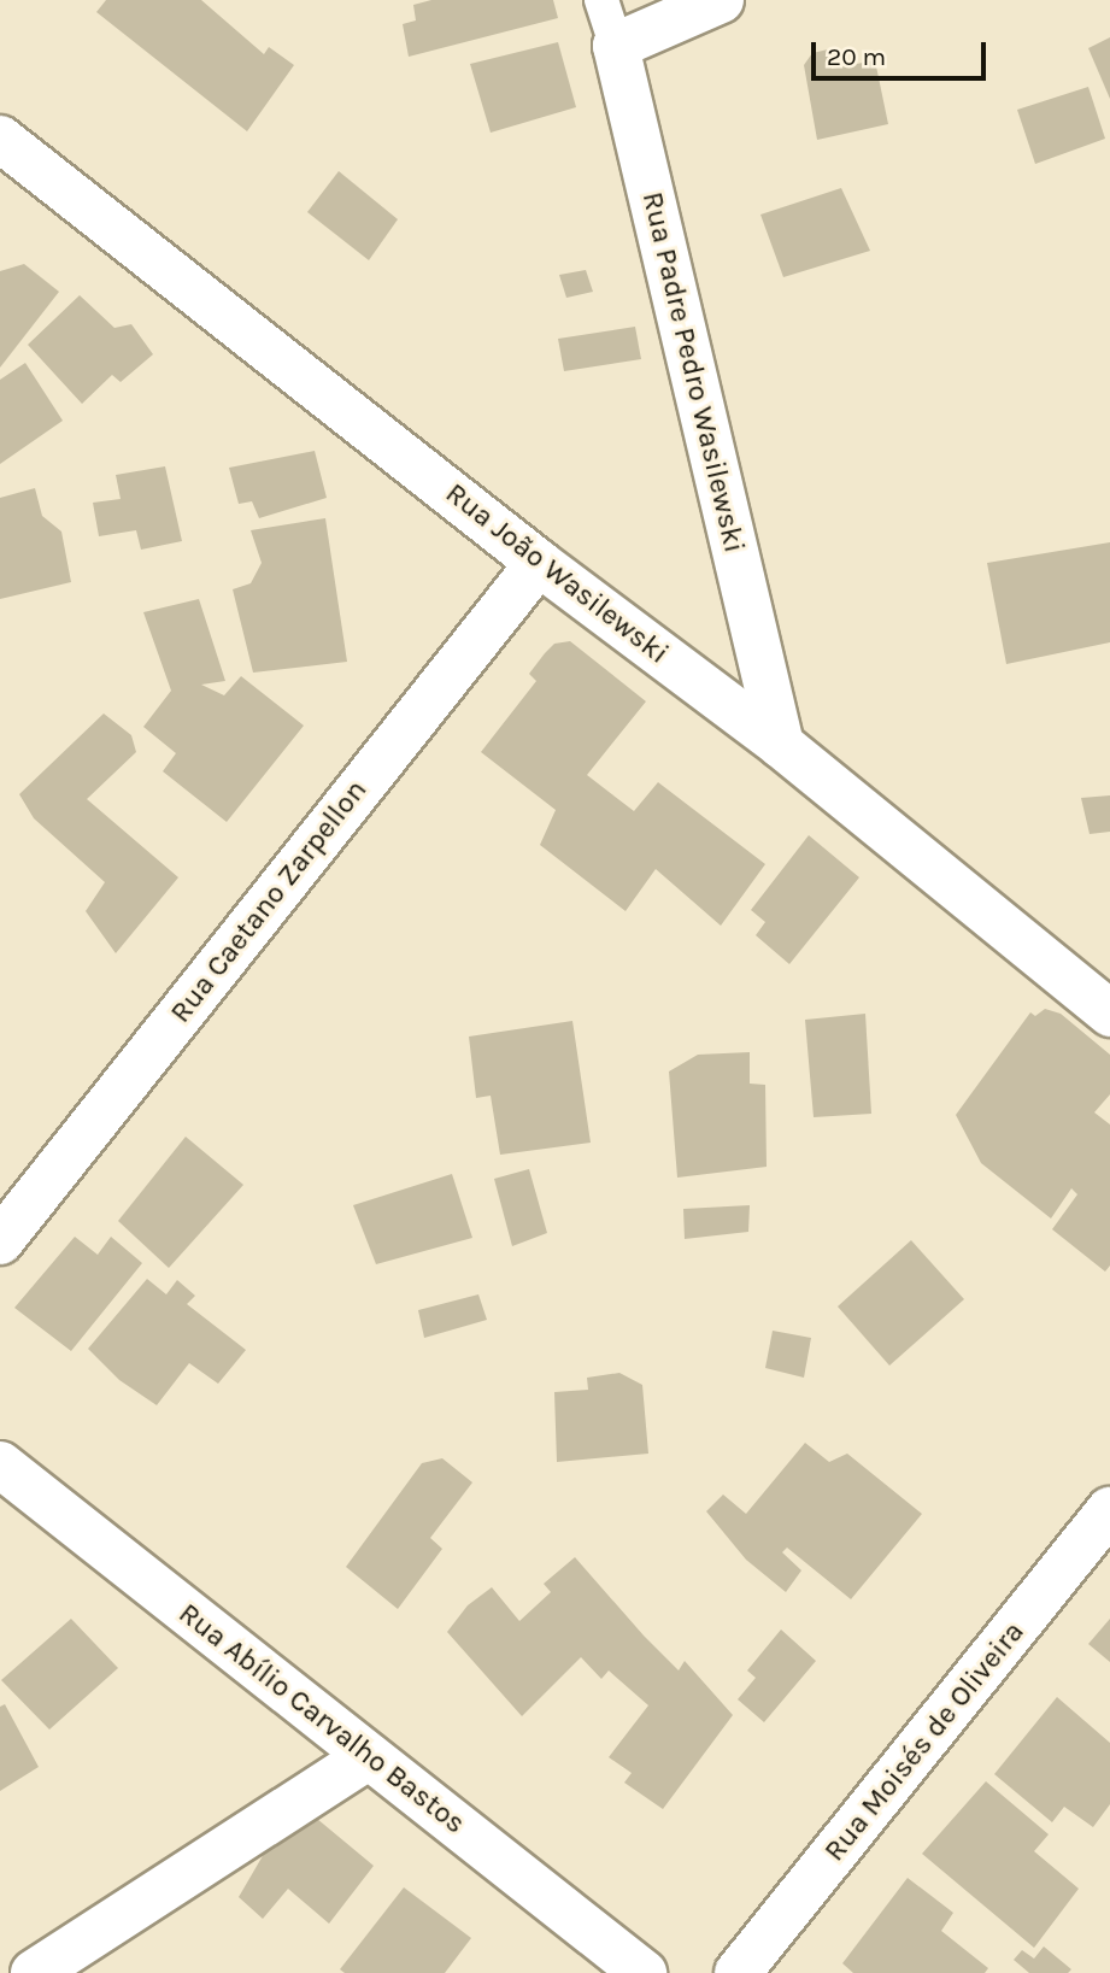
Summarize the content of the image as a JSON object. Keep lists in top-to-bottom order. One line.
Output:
{"streets":{"street":["Rua Padre Pedro Wasilewski","Rua João Wasilewski","Rua Caetano Zarpellon","Rua Abílio Carvalho Bastos","Rua Moisés de Oliveira"]},"crossings":[["Rua Padre Pedro Wasilewski","Rua João Wasilewski"],["Rua João Wasilewski","Rua Caetano Zarpellon"]],"scale_bar":"20 m"}
